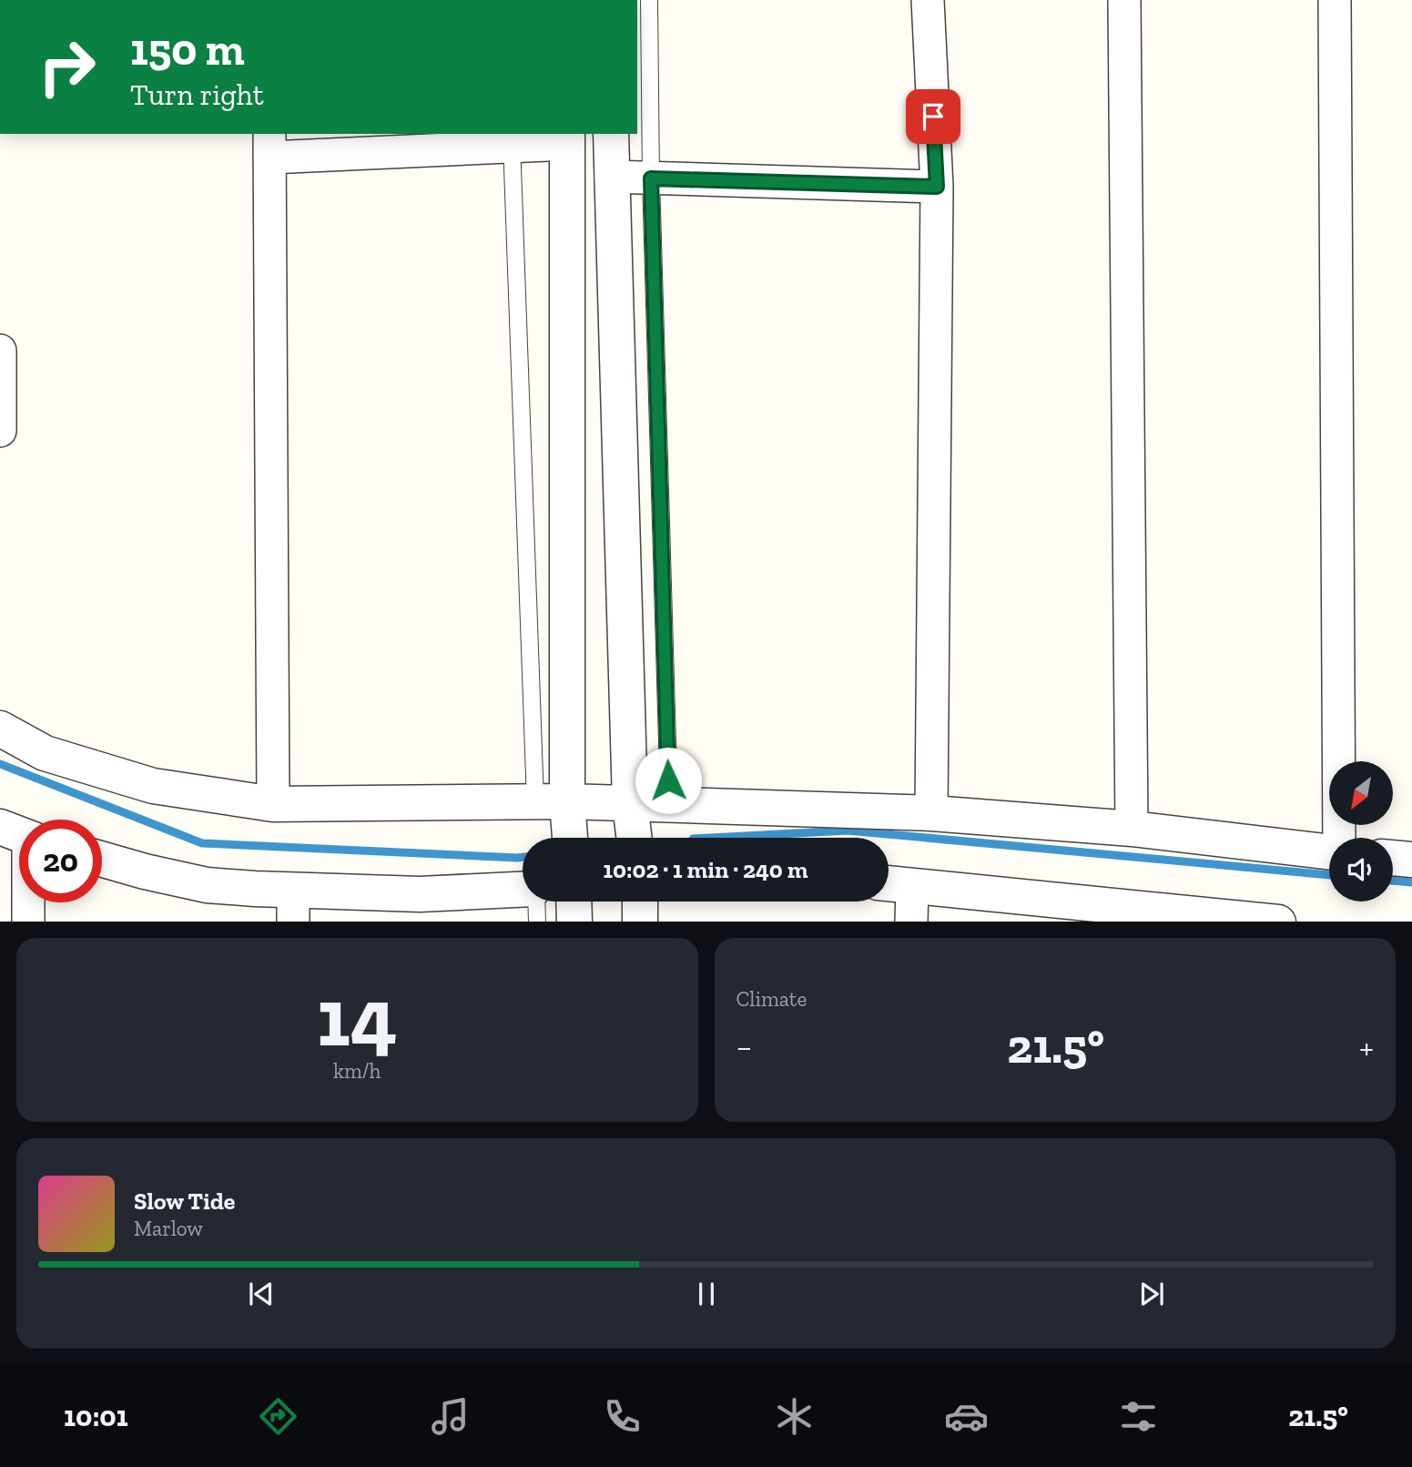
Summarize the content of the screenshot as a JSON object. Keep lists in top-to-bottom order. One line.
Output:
{"north":"bottom left","page":{"turn":["150 m","Turn right"],"limit":"20","trip":"10:02 · 1 min · 240 m","tile":[["14","km/h"],"Climate"],"heat":["−","21.5°","+"],"song":["Slow Tide","Marlow"],"tabs":["10:01","21.5°"]}}
